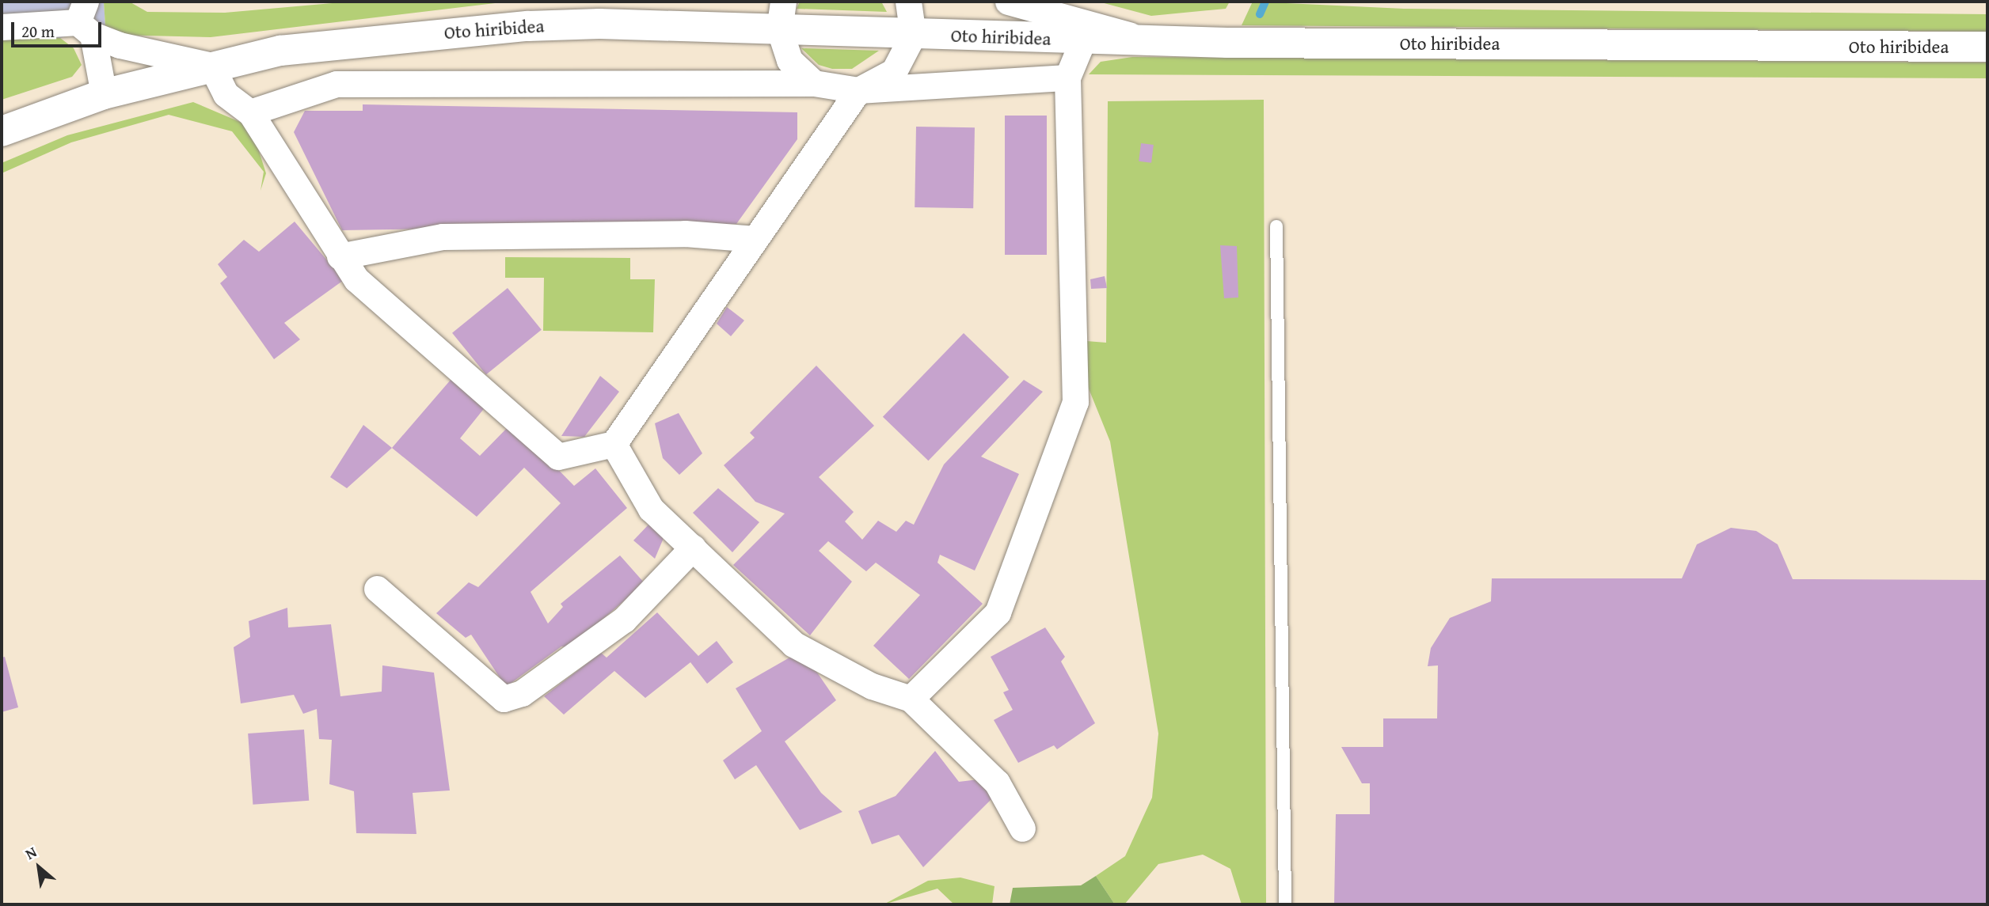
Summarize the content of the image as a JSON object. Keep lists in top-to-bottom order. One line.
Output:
{"streets":{"street":["Oto hiribidea"]},"scale_bar":"20 m","north":"top left"}
